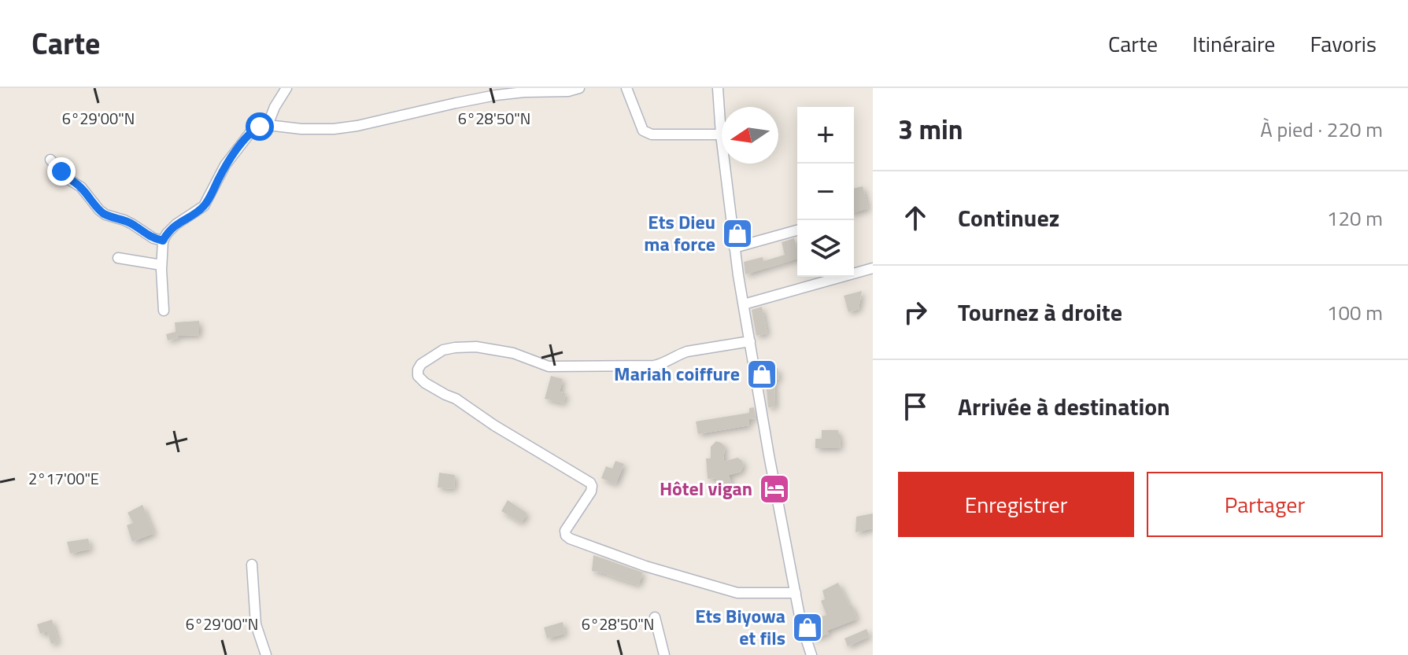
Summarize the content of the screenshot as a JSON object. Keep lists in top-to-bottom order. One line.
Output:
{"places":{"shop":["Ets Dieu ma force","Mariah coiffure","Ets Biyowa et fils"],"hotel":["Hôtel vigan"]},"north":"left","page":{"header":"Carte","nav":["Carte","Itinéraire","Favoris"],"heading":["3 min","À pied · 220 m"],"map_buttons":["+","−"],"list":[["Continuez","120 m"],["Tournez à droite","100 m"],"Arrivée à destination"],"buttons":["Enregistrer","Partager"]},"coordinates":["6°29'00\"N","6°28'50\"N","2°17'00\"E"]}
